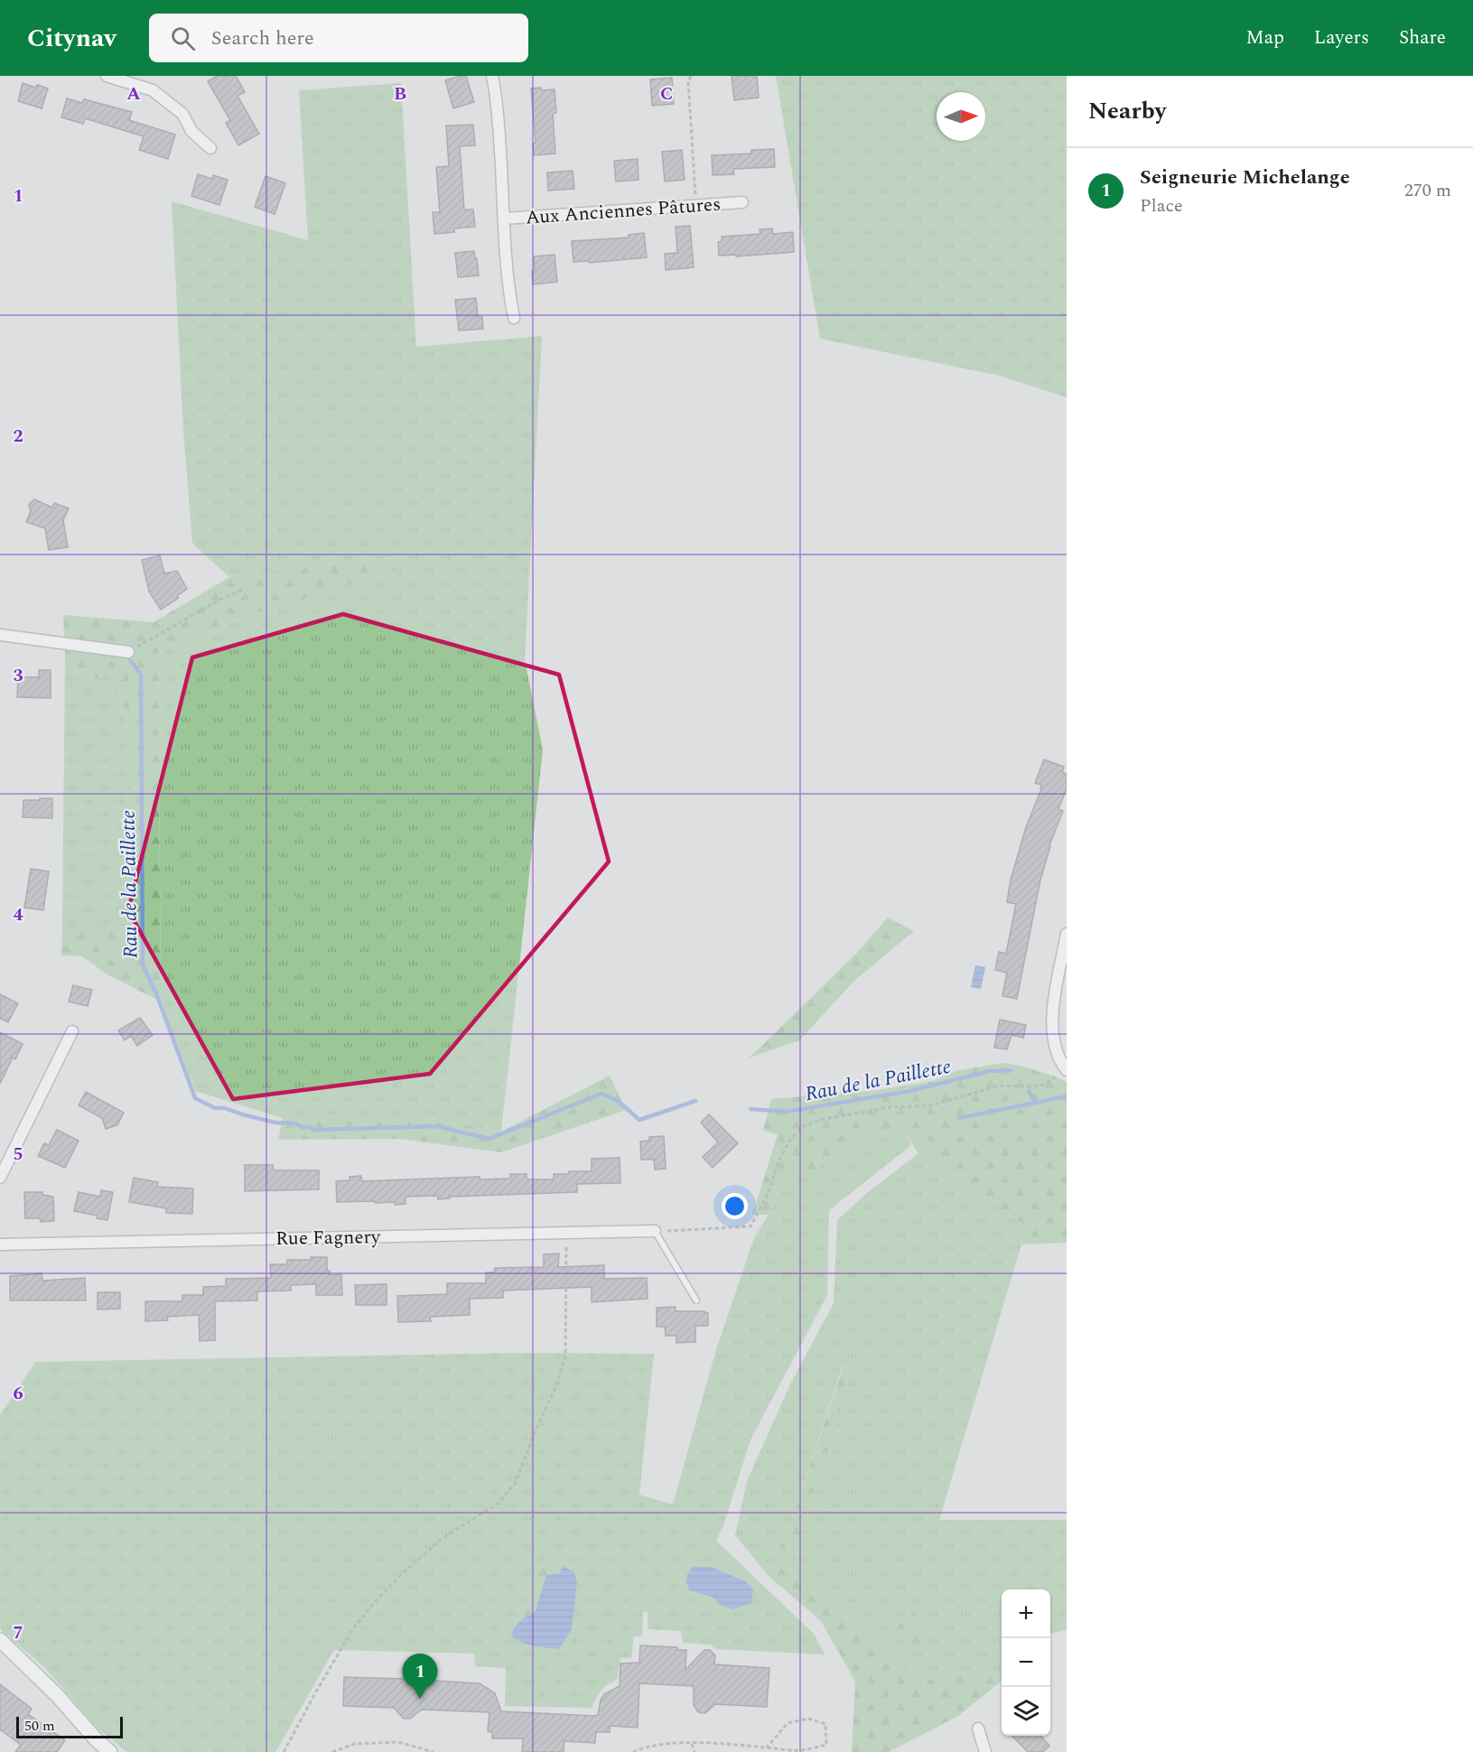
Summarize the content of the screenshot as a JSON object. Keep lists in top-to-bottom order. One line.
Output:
{"streets":{"street":["Aux Anciennes Pâtures","Rue Fagnery"]},"water":["Rau de la Paillette"],"scale_bar":"50 m","north":"right","page":{"header":"Citynav","search":"Search here","nav":["Map","Layers","Share"],"heading":"Nearby","list":[{"mark":"1","name":"Seigneurie Michelange","note":"Place","value":"270 m"}],"map_buttons":["+","−"],"pins":"1","scale":"50 m"},"grid":{"columns":["A","B","C"],"rows":["1","2","3","4","5","6","7"]}}
